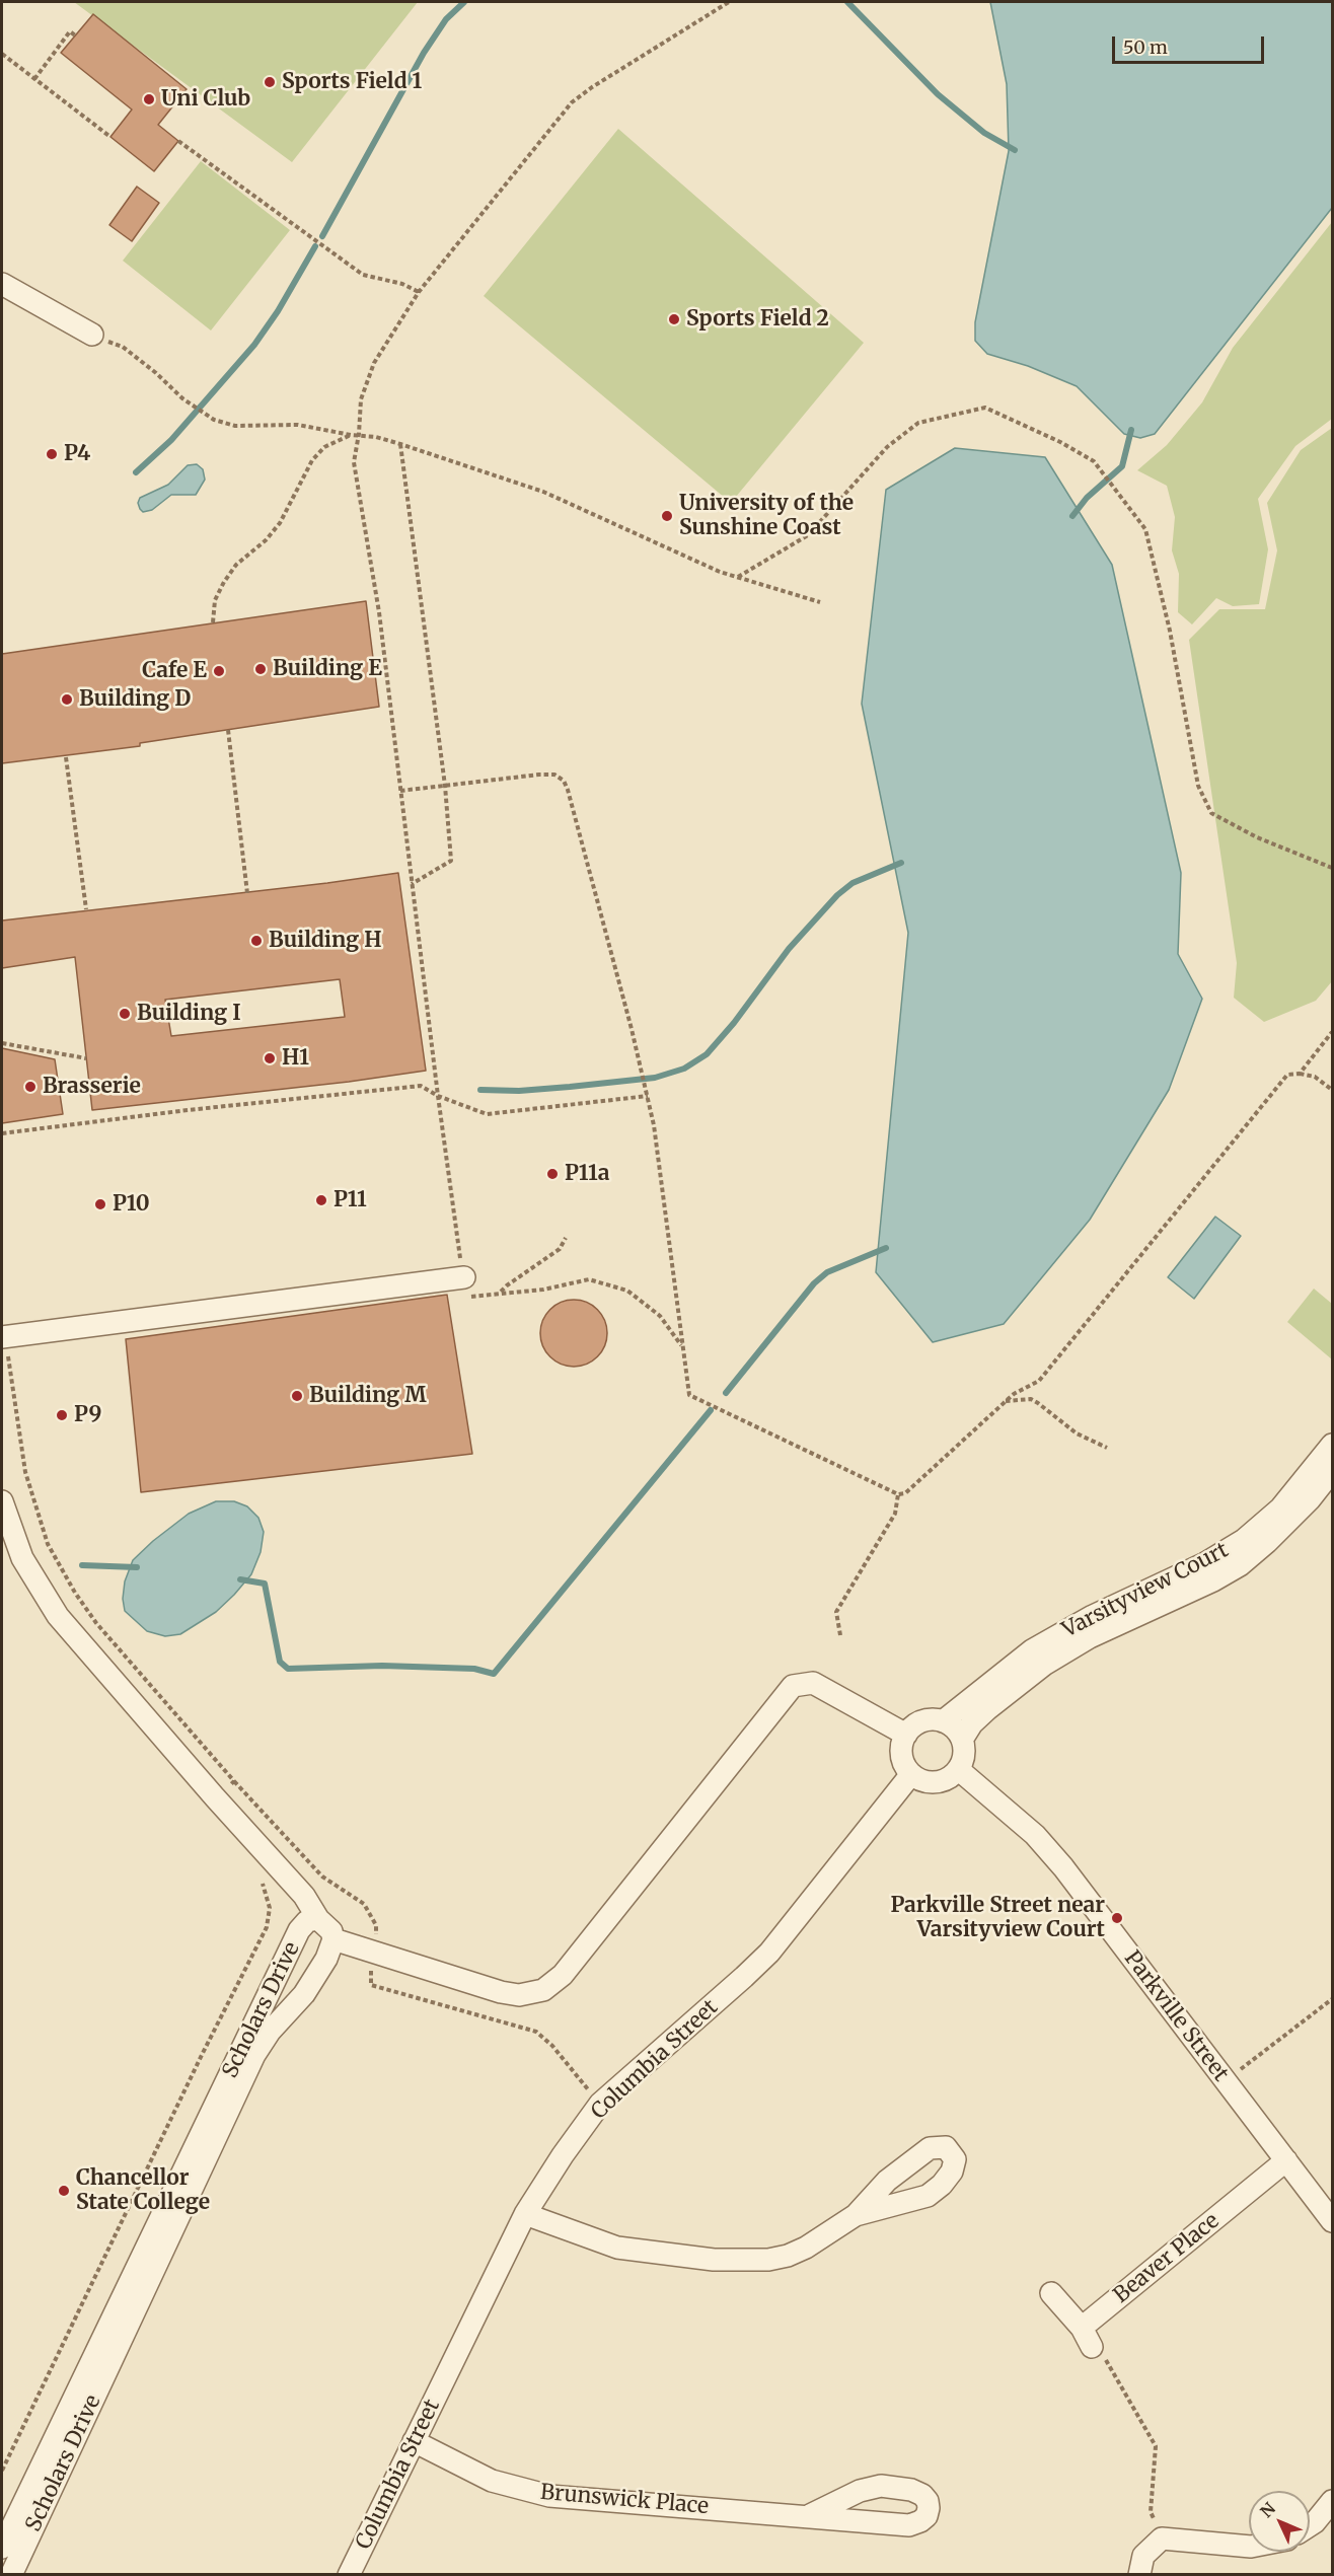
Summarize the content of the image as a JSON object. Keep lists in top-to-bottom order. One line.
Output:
{"streets":{"street":["Varsityview Court","Scholars Drive","Parkville Street","Columbia Street","Beaver Place","Brunswick Place"]},"crossings":[["Varsityview Court","Parkville Street"],["Varsityview Court","Columbia Street"],["Parkville Street","Columbia Street"],["Parkville Street","Beaver Place"],["Columbia Street","Brunswick Place"]],"places":["Sports Field 1","Uni Club","Sports Field 2","P4","University of the Sunshine Coast","Building E","Cafe E","Building D","Building H","Building I","H1","Brasserie","P11a","P11","P10","Building M","P9","Parkville Street near Varsityview Court","Chancellor State College"],"scale_bar":"50 m","north":"top left"}
